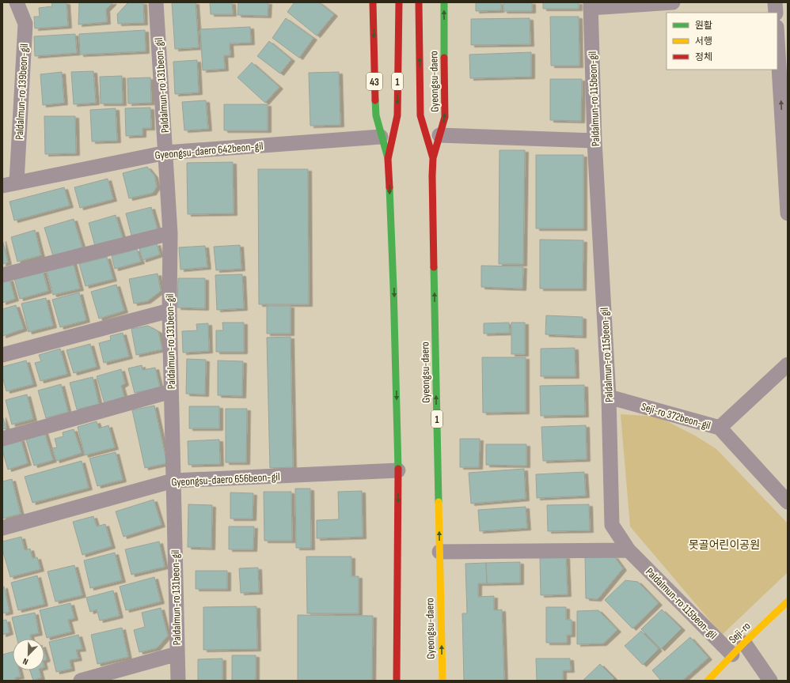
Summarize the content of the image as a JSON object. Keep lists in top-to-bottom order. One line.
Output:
{"streets":{"main road":["43","1","Gyeongsu-daero","Seji-ro"],"street":["Paldalmun-ro 131beon-gil","Paldalmun-ro 139beon-gil","Paldalmun-ro 115beon-gil","Gyeongsu-daero 642beon-gil","Seji-ro 372beon-gil","Gyeongsu-daero 656beon-gil"]},"crossings":[["43","1"],["43","Gyeongsu-daero 642beon-gil"],["1","Gyeongsu-daero 656beon-gil"],["Paldalmun-ro 131beon-gil","Gyeongsu-daero 642beon-gil"],["Paldalmun-ro 131beon-gil","Gyeongsu-daero 656beon-gil"],["Paldalmun-ro 139beon-gil","Gyeongsu-daero 642beon-gil"],["Paldalmun-ro 115beon-gil","Seji-ro 372beon-gil"],["Paldalmun-ro 115beon-gil","Seji-ro"]],"parks":["못골어린이공원"],"legend":["원활","서행","정체"],"north":"bottom left"}
